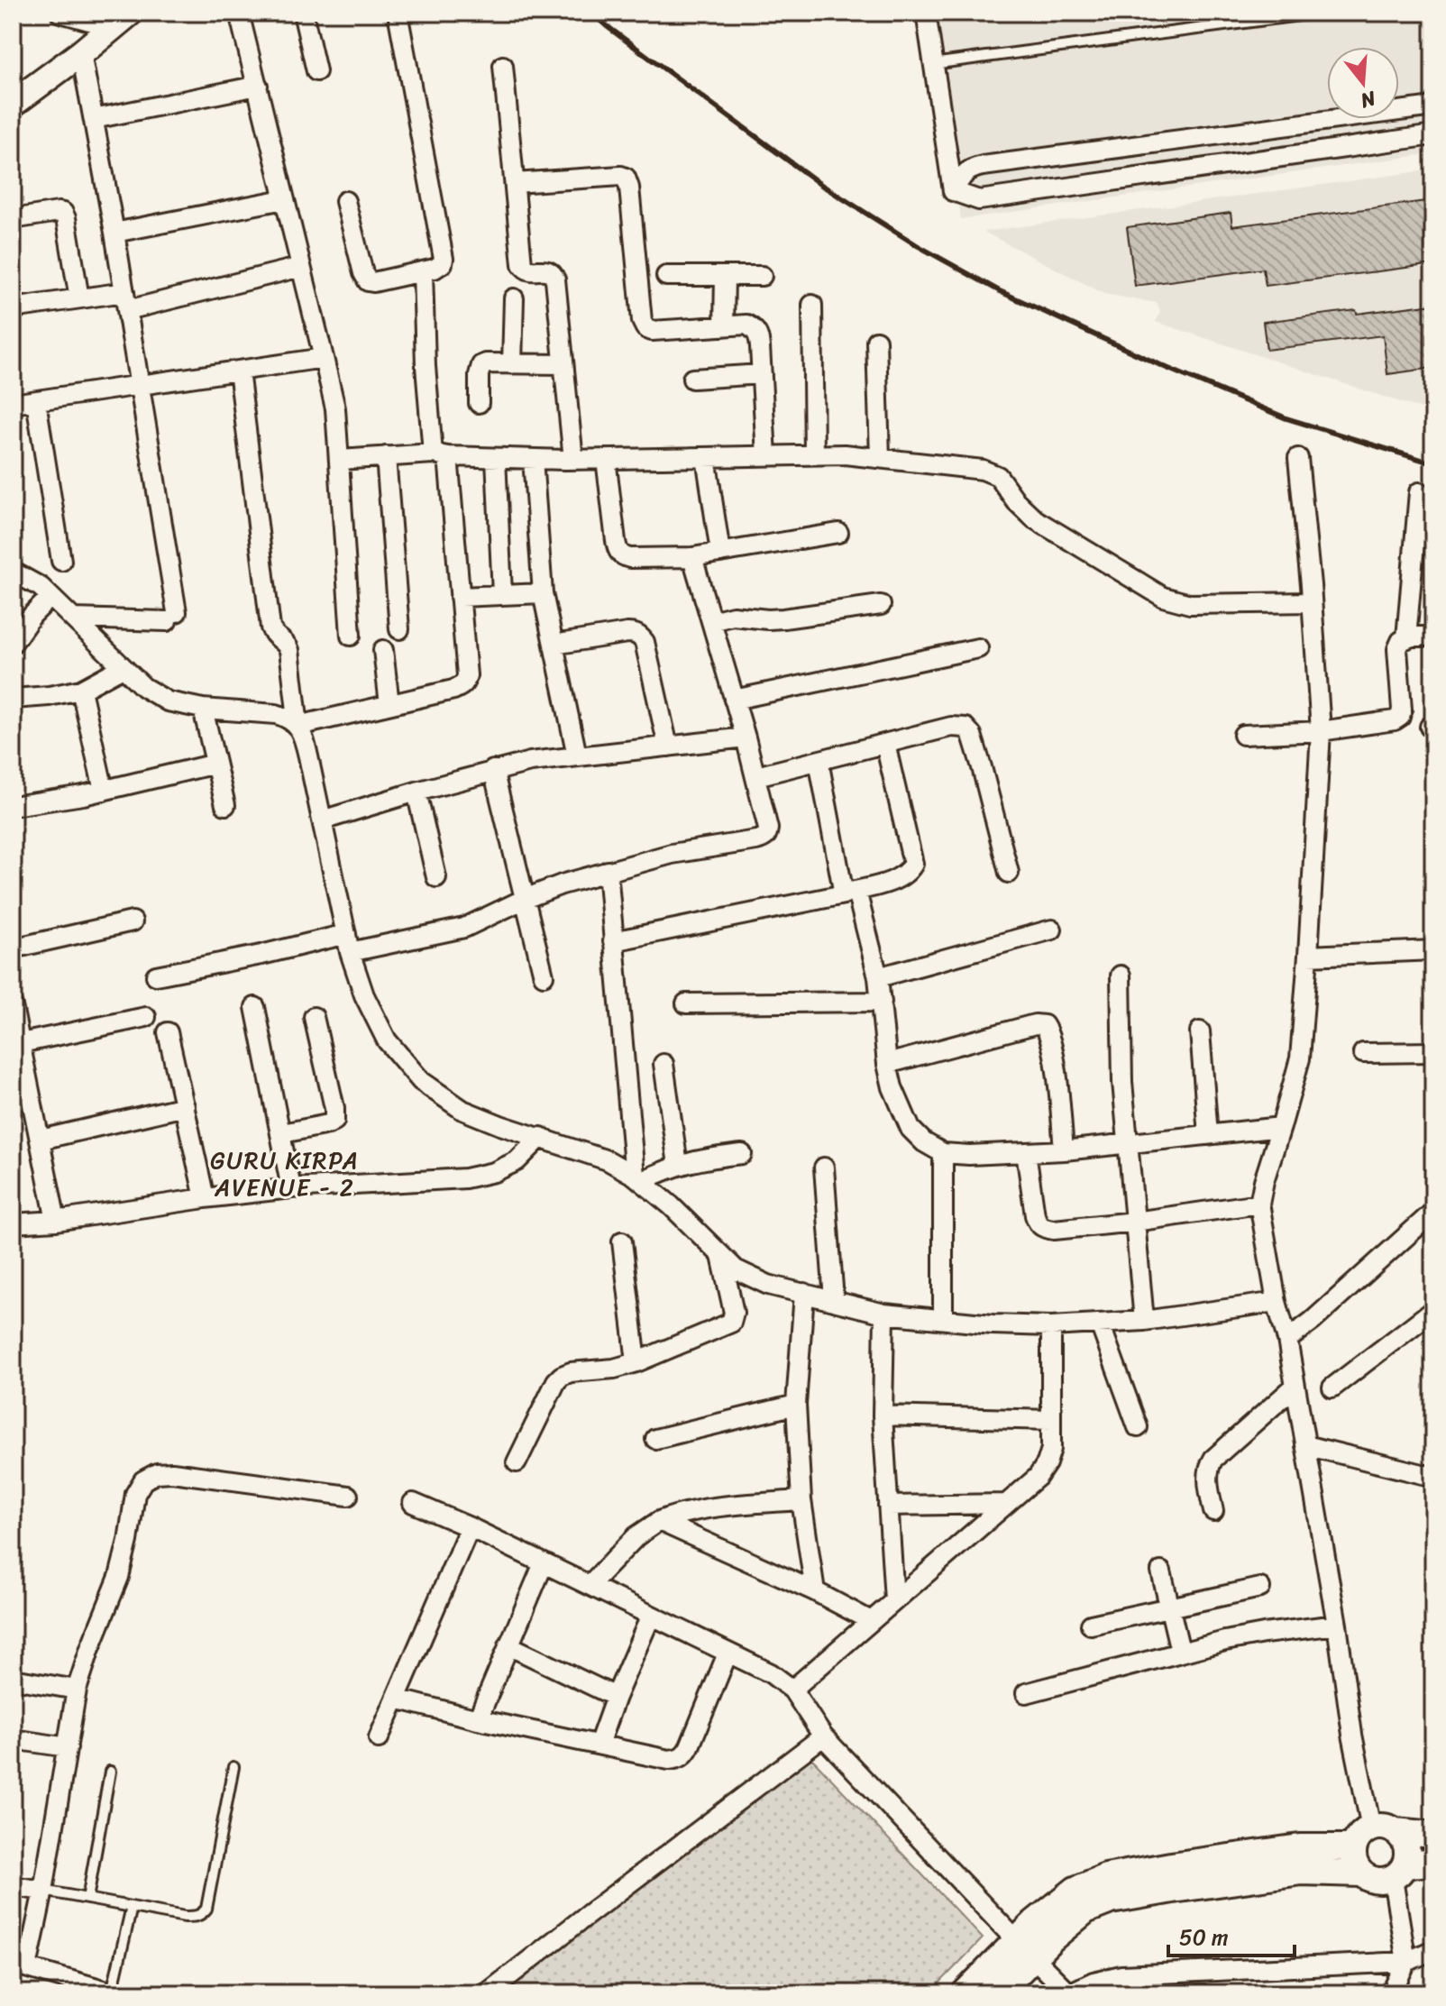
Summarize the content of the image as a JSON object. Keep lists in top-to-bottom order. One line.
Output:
{"districts":["GURU KIRPA AVENUE - 2"],"scale_bar":"50 m","north":"bottom"}
